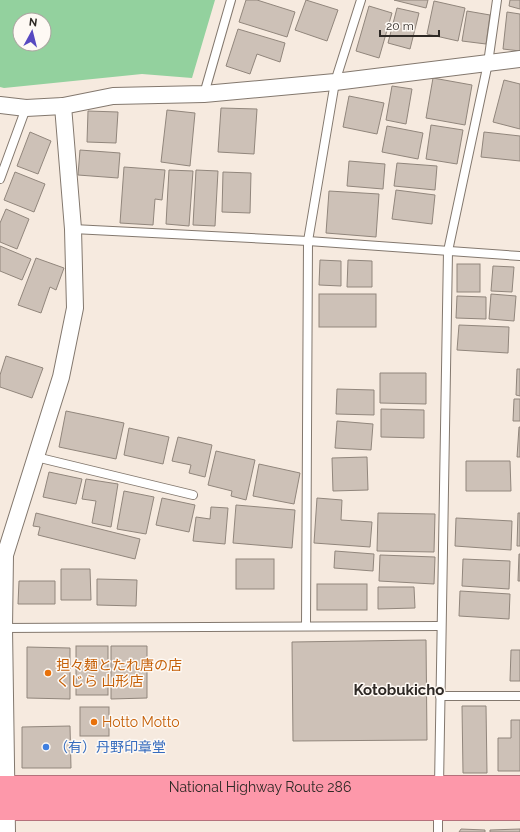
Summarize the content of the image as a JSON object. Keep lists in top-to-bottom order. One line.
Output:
{"streets":{"highway":["National Highway Route 286"]},"districts":["Kotobukicho"],"places":["担々麺とたれ唐の店 くじら 山形店","Hotto Motto","（有）丹野印章堂"],"scale_bar":"20 m","north":"top"}
